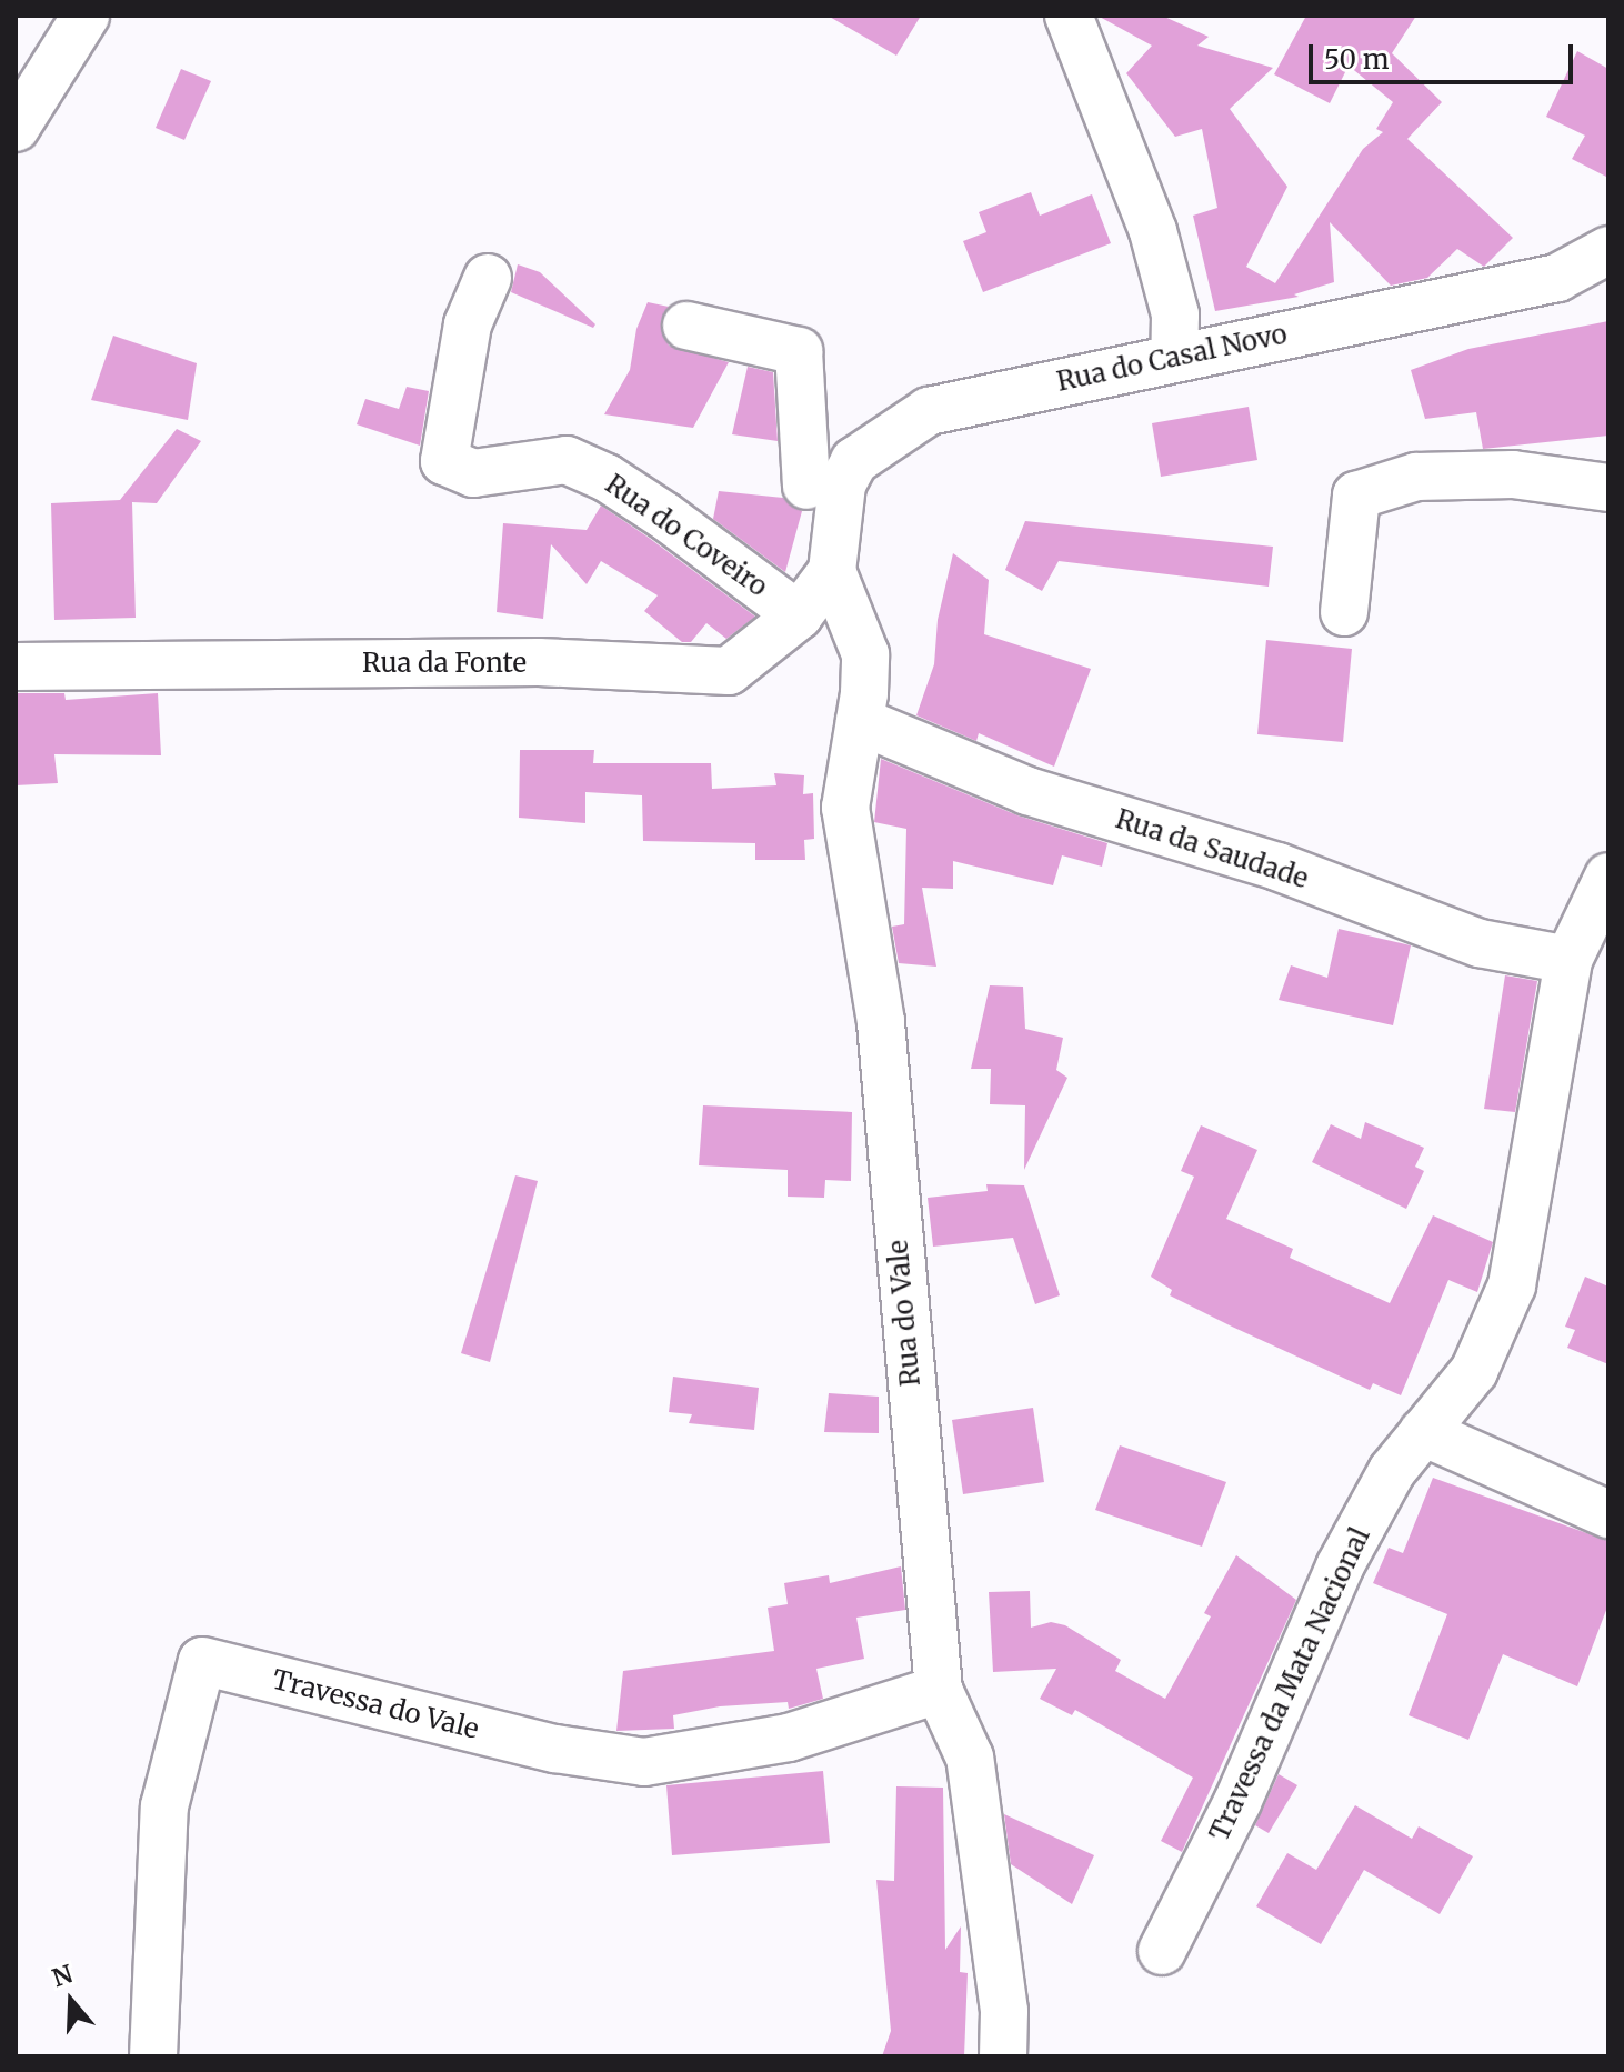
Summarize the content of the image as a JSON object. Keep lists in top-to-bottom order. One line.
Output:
{"streets":{"street":["Rua do Casal Novo","Rua do Coveiro","Rua da Fonte","Rua da Saudade","Rua do Vale","Travessa da Mata Nacional","Travessa do Vale"]},"crossings":[["Rua do Casal Novo","Rua da Fonte"],["Rua do Casal Novo","Rua do Vale"],["Rua do Coveiro","Rua da Fonte"],["Rua da Fonte","Rua do Vale"],["Rua da Saudade","Rua do Vale"],["Rua da Saudade","Travessa da Mata Nacional"],["Rua do Vale","Travessa do Vale"]],"scale_bar":"50 m","north":"top"}
